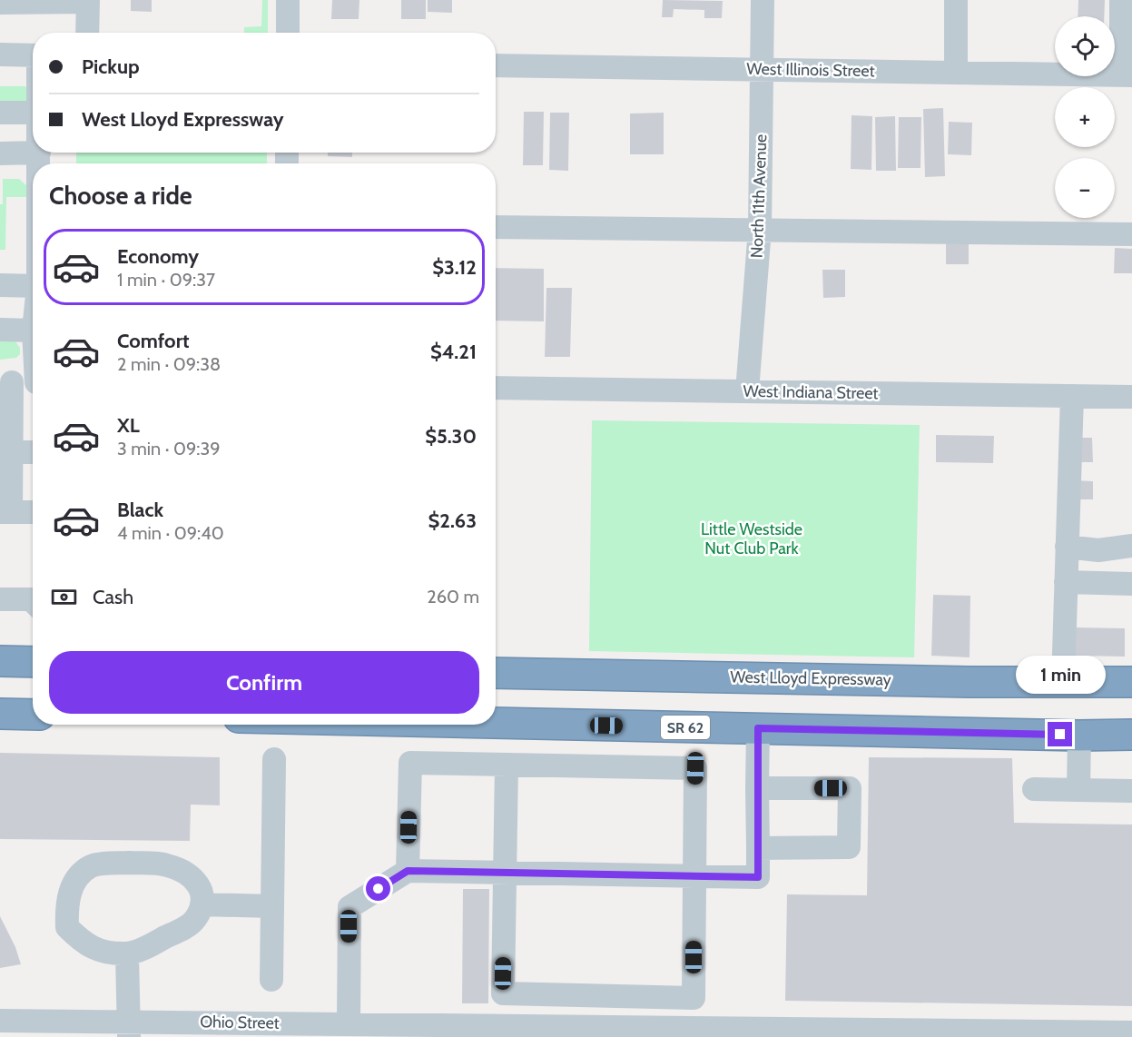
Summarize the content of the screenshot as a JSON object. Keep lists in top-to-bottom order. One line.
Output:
{"streets":{"highway":["West Lloyd Expressway","SR 62"],"street":["West Illinois Street","North 11th Avenue","West Indiana Street","Ohio Street"]},"crossings":[["West Illinois Street","North 11th Avenue"],["North 11th Avenue","West Indiana Street"]],"parks":["Little Westside Nut Club Park"],"page":{"map_buttons":["+","−"],"banner":["Pickup","West Lloyd Expressway"],"heading":"Choose a ride","list":[{"name":"Economy","note":"1 min · 09:37","value":"$3.12"},{"name":"Comfort","note":"2 min · 09:38","value":"$4.21"},{"name":"XL","note":"3 min · 09:39","value":"$5.30"},{"name":"Black","note":"4 min · 09:40","value":"$2.63"}],"pay":["Cash","260 m"],"buttons":"Confirm","bubble":"1 min"}}
